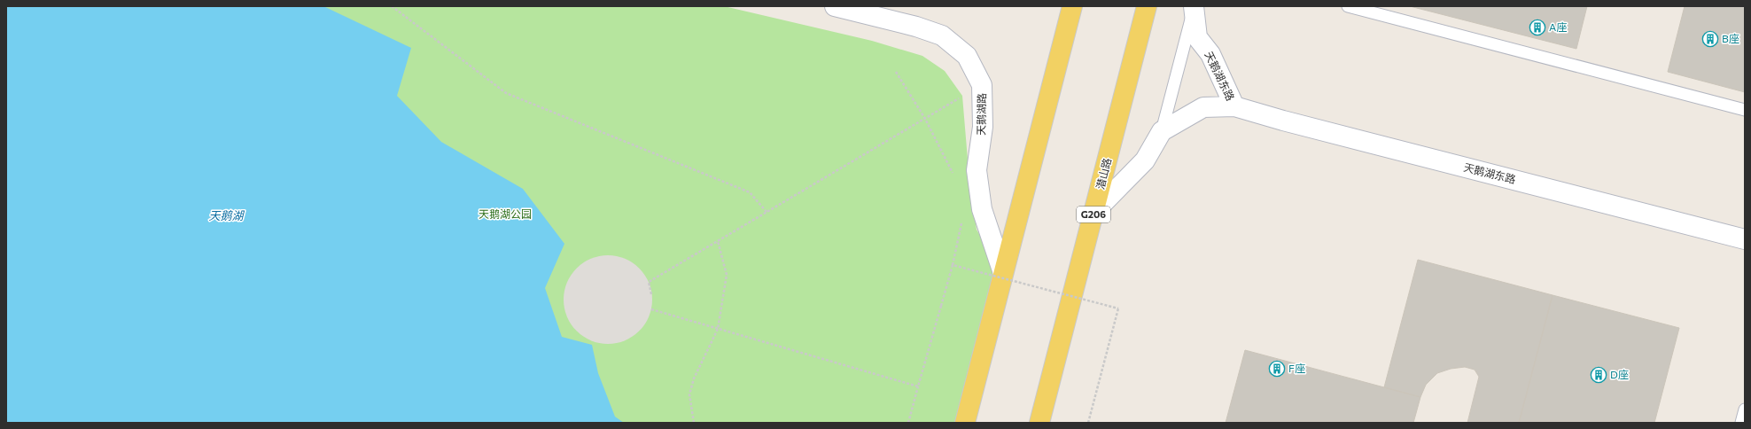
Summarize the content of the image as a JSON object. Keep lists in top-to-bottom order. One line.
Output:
{"streets":{"main road":["潜山路","G206"],"street":["天鹅湖东路","天鹅湖路"]},"water":["天鹅湖"],"parks":["天鹅湖公园"],"places":{"building":["A座","B座","F座","D座"]}}
